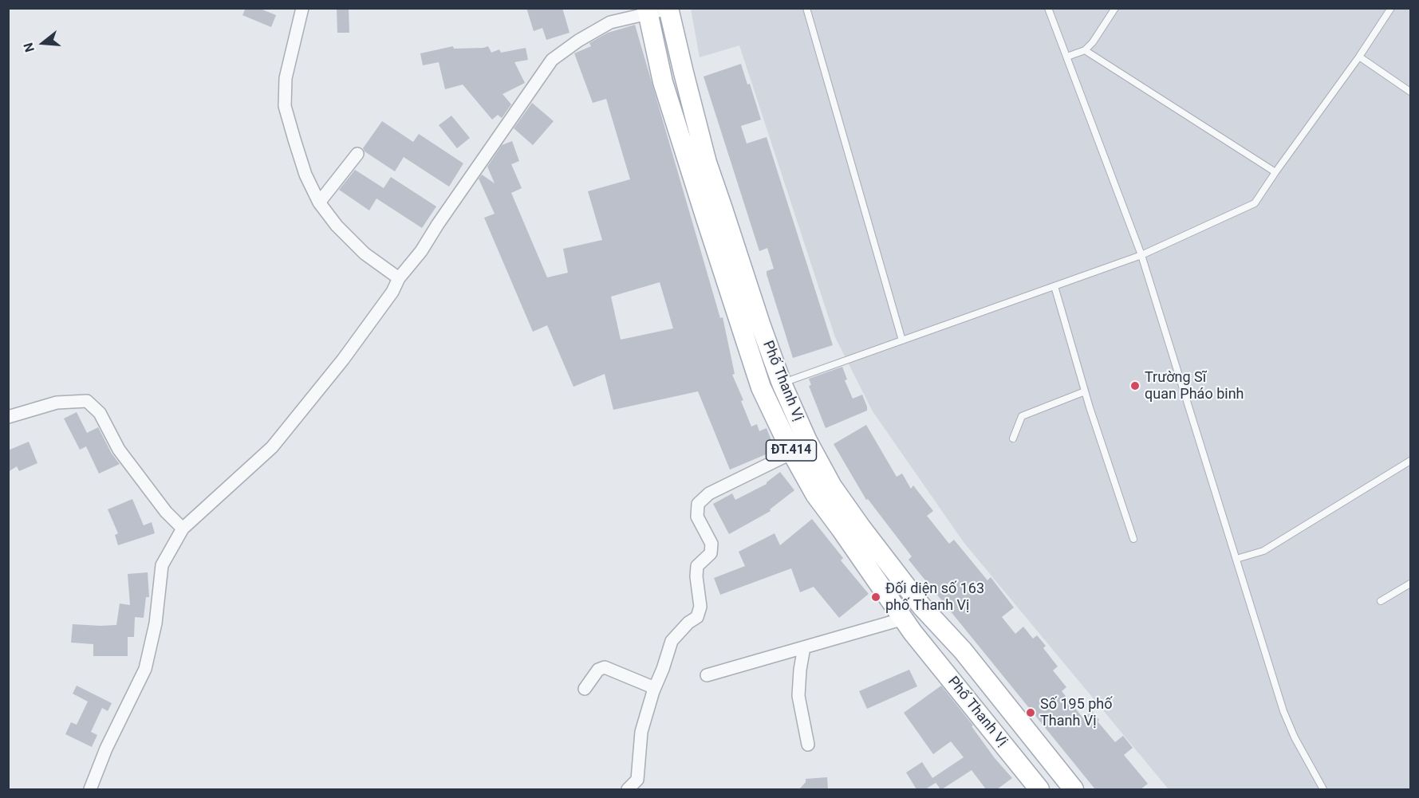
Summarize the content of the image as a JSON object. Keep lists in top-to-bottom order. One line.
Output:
{"streets":{"main road":["Phố Thanh Vị","ĐT.414"]},"places":["Trường Sĩ quan Pháo binh","Đối diện số 163 phố Thanh Vị","Số 195 phố Thanh Vị"],"north":"left"}
